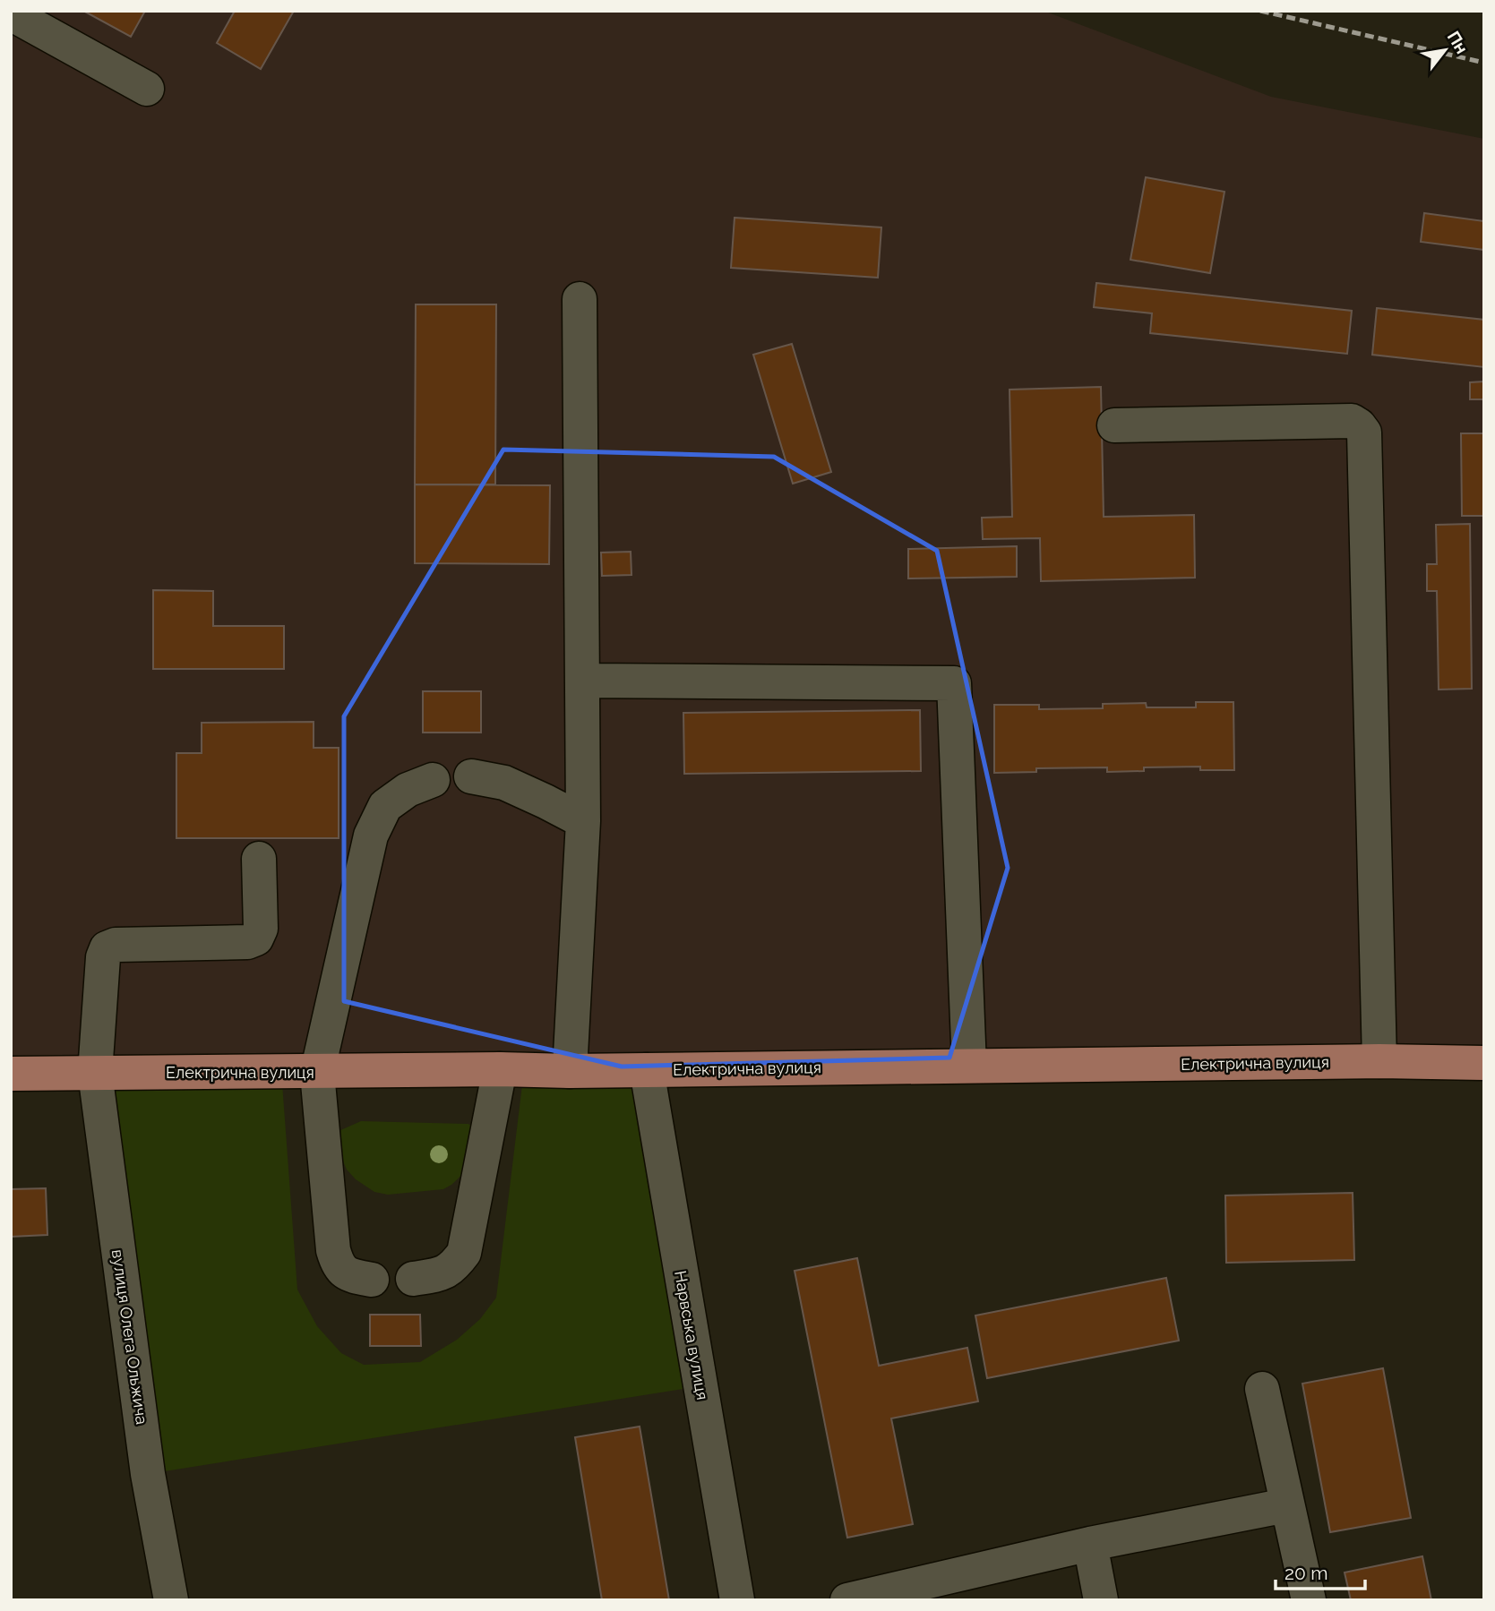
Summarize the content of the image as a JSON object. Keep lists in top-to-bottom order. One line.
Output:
{"streets":{"main road":["Електрична вулиця"],"street":["Нарвська вулиця","вулиця Олега Ольжича"]},"crossings":[["Електрична вулиця","Нарвська вулиця"],["Електрична вулиця","вулиця Олега Ольжича"]],"scale_bar":"20 m","north":"top right"}
